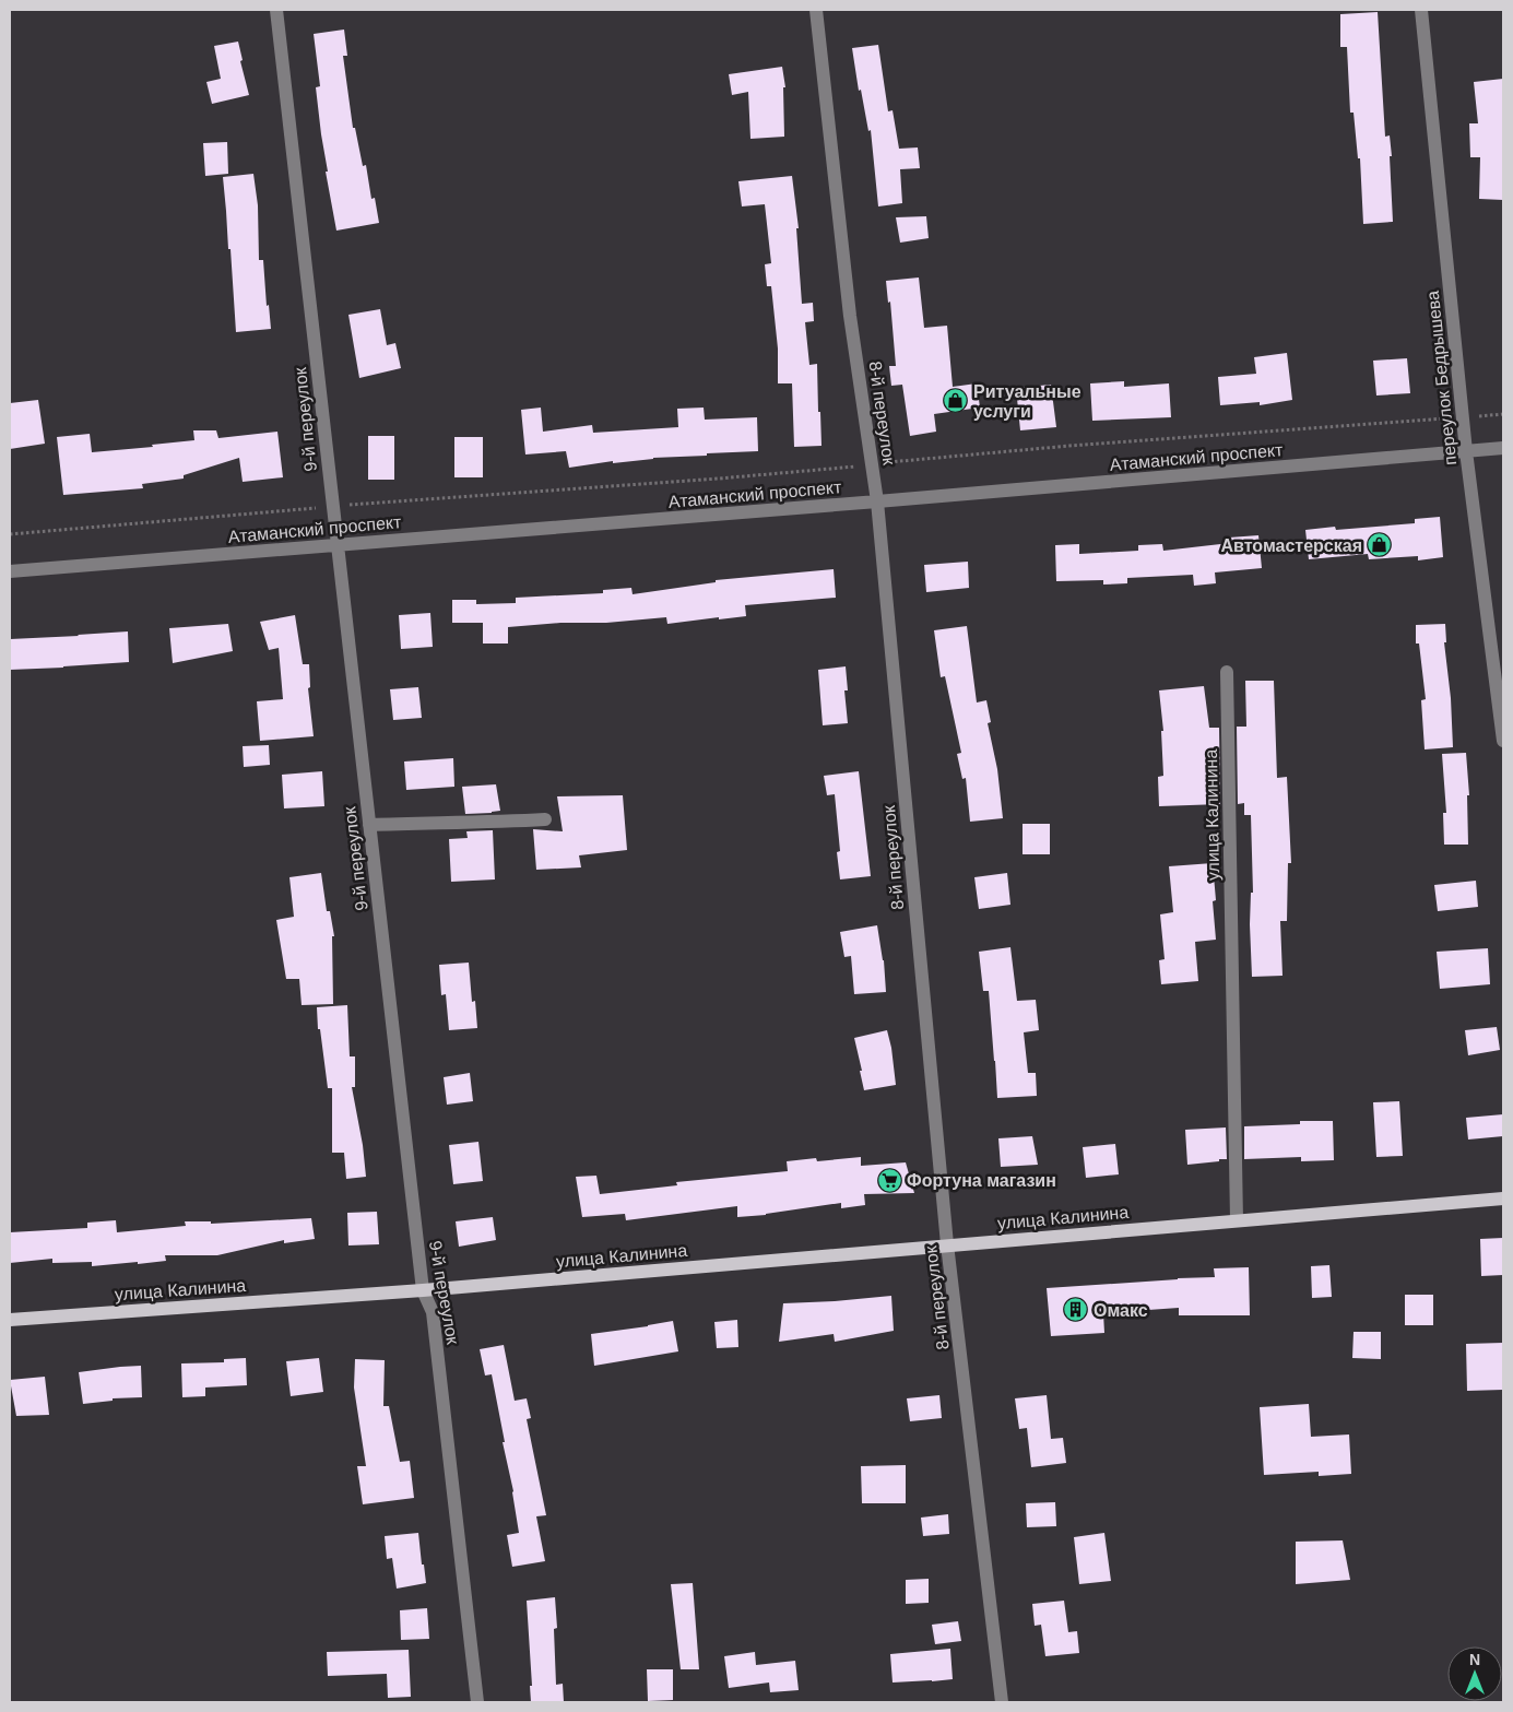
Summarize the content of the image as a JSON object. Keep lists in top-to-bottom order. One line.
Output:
{"streets":{"main road":["улица Калинина"],"street":["переулок Бедрышева","8-й переулок","9-й переулок","Атаманский проспект"]},"crossings":[["переулок Бедрышева","Атаманский проспект"],["8-й переулок","Атаманский проспект"],["8-й переулок","улица Калинина"],["9-й переулок","Атаманский проспект"],["9-й переулок","улица Калинина"]],"places":{"shop":["Ритуальные услуги","Автомастерская"],"supermarket":["Фортуна магазин"],"building":["Омакс"]},"north":"top"}
